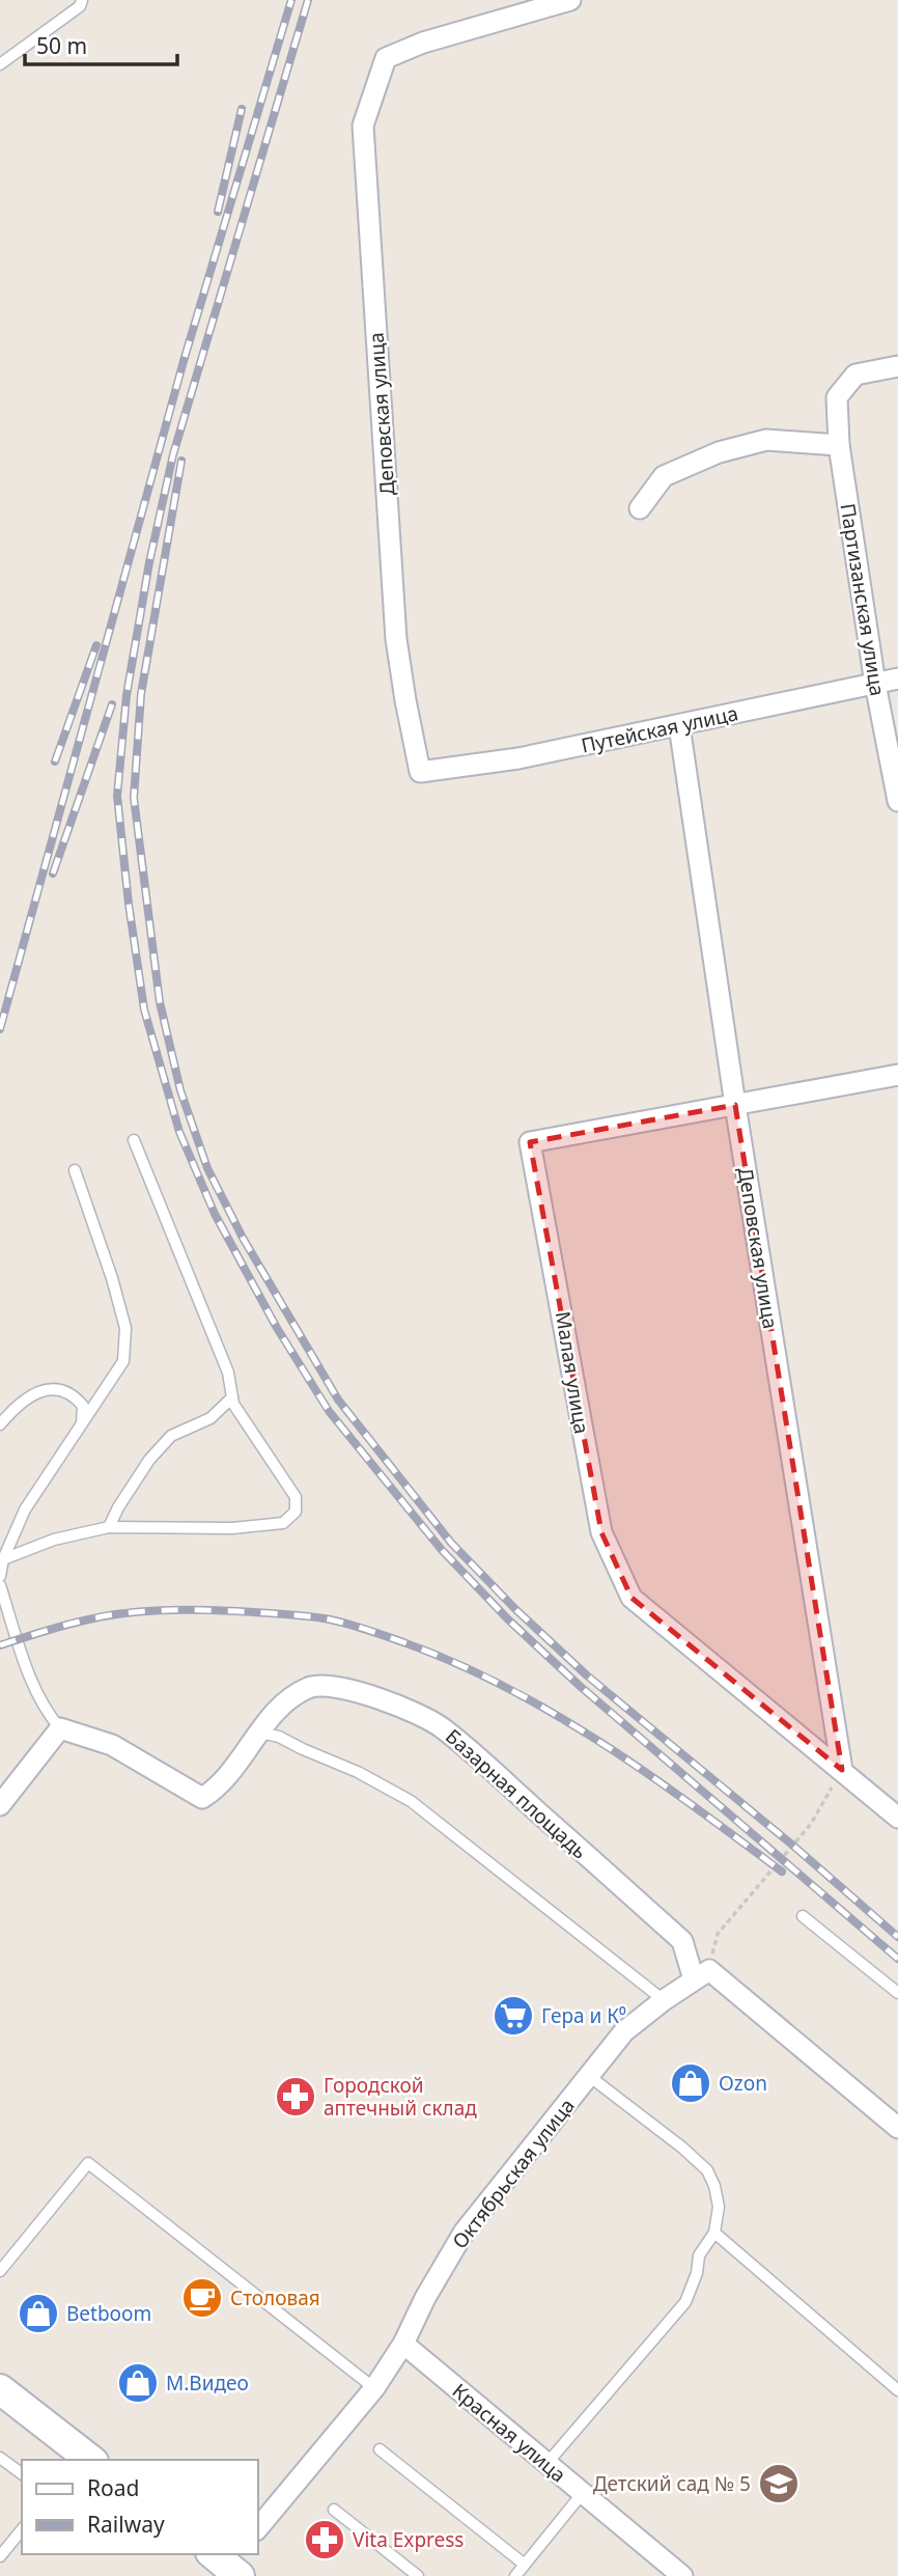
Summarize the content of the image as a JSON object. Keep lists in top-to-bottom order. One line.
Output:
{"streets":{"street":["Деповская улица","Партизанская улица","Путейская улица","Малая улица","Базарная площадь","Октябрьская улица","Красная улица"]},"crossings":[["Деповская улица","Путейская улица"],["Деповская улица","Малая улица"],["Партизанская улица","Путейская улица"],["Базарная площадь","Октябрьская улица"],["Октябрьская улица","Красная улица"]],"places":{"supermarket":["Гера и К⁰"],"shop":["Ozon","Betboom","М.Видео"],"pharmacy":["Городской аптечный склад","Vita Express"],"cafe":["Столовая"],"school or university":["Детский сад № 5"]},"legend":["Road","Railway"],"scale_bar":"50 m"}
